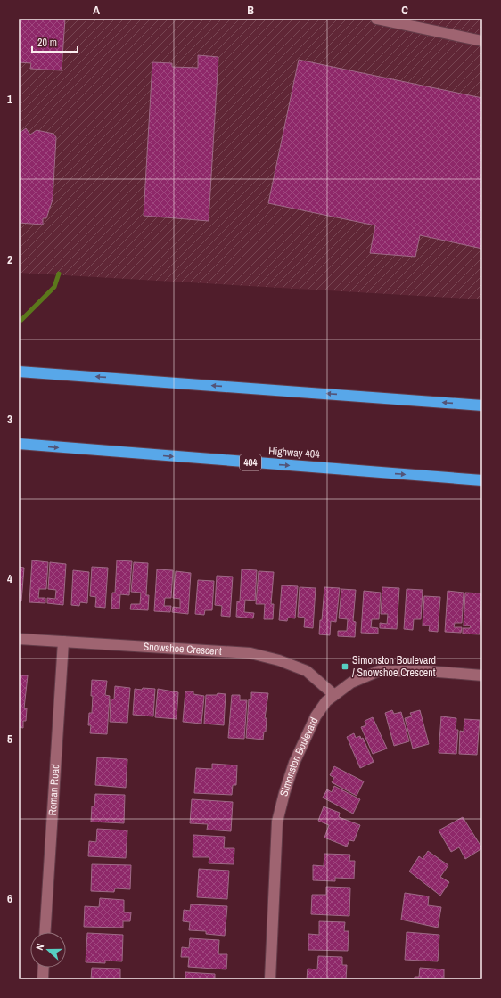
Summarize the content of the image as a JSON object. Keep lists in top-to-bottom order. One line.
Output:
{"streets":{"highway":["Highway 404","404"],"street":["Snowshoe Crescent","Simonston Boulevard","Roman Road"]},"crossings":[["Snowshoe Crescent","Simonston Boulevard"],["Snowshoe Crescent","Roman Road"]],"places":{"transit":["Simonston Boulevard / Snowshoe Crescent"]},"scale_bar":"20 m","north":"left","grid":{"columns":["A","B","C"],"rows":["1","2","3","4","5","6"]}}
